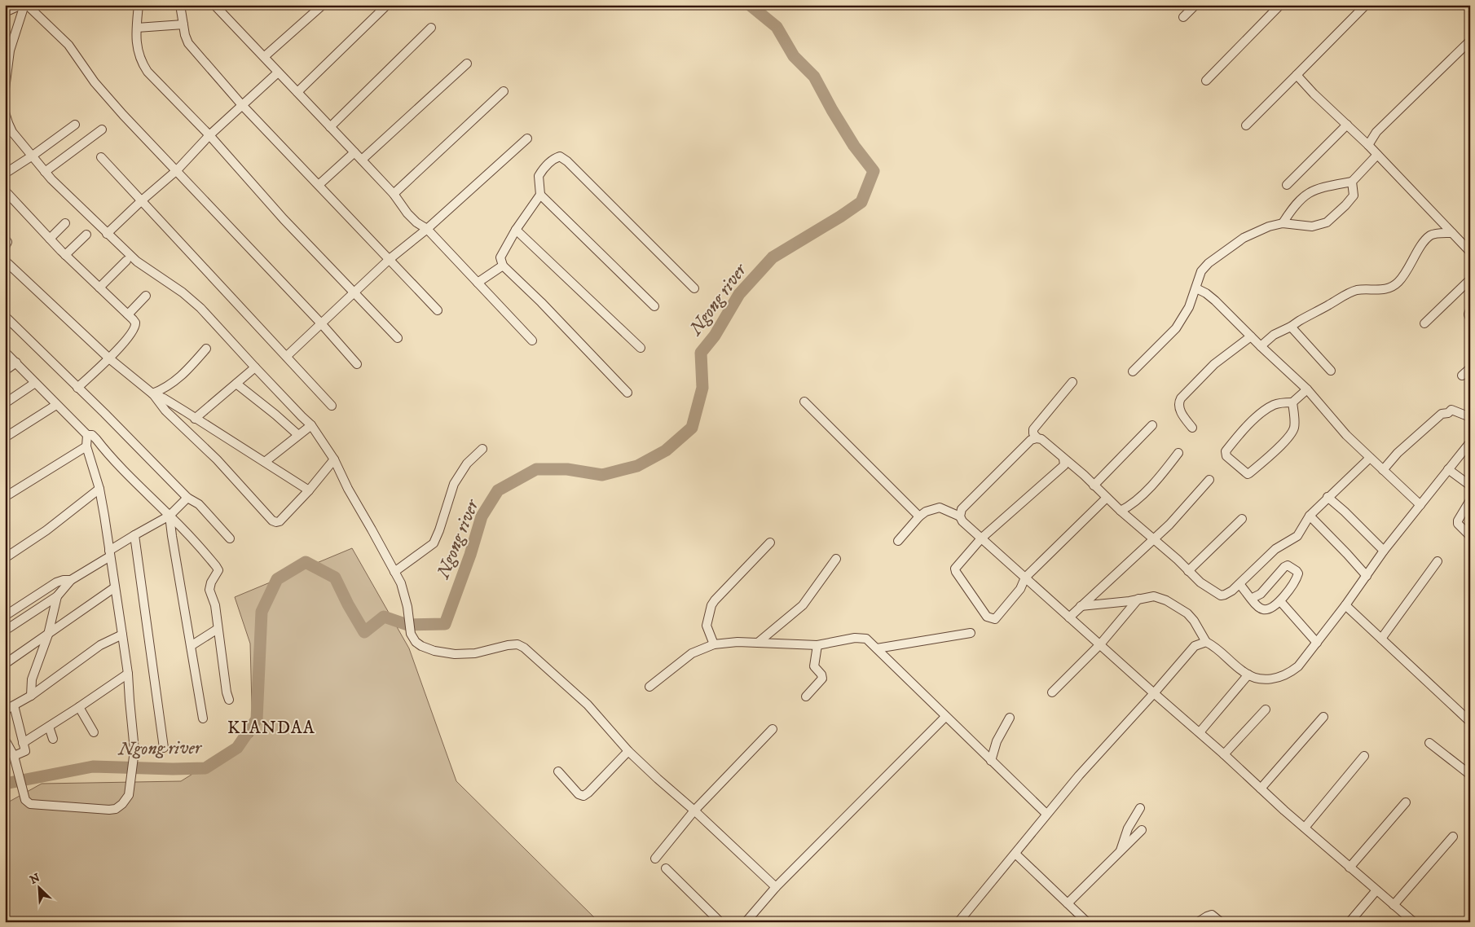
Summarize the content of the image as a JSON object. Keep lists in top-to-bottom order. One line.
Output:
{"districts":["KIANDAA"],"water":["Ngong river"],"north":"top left"}
